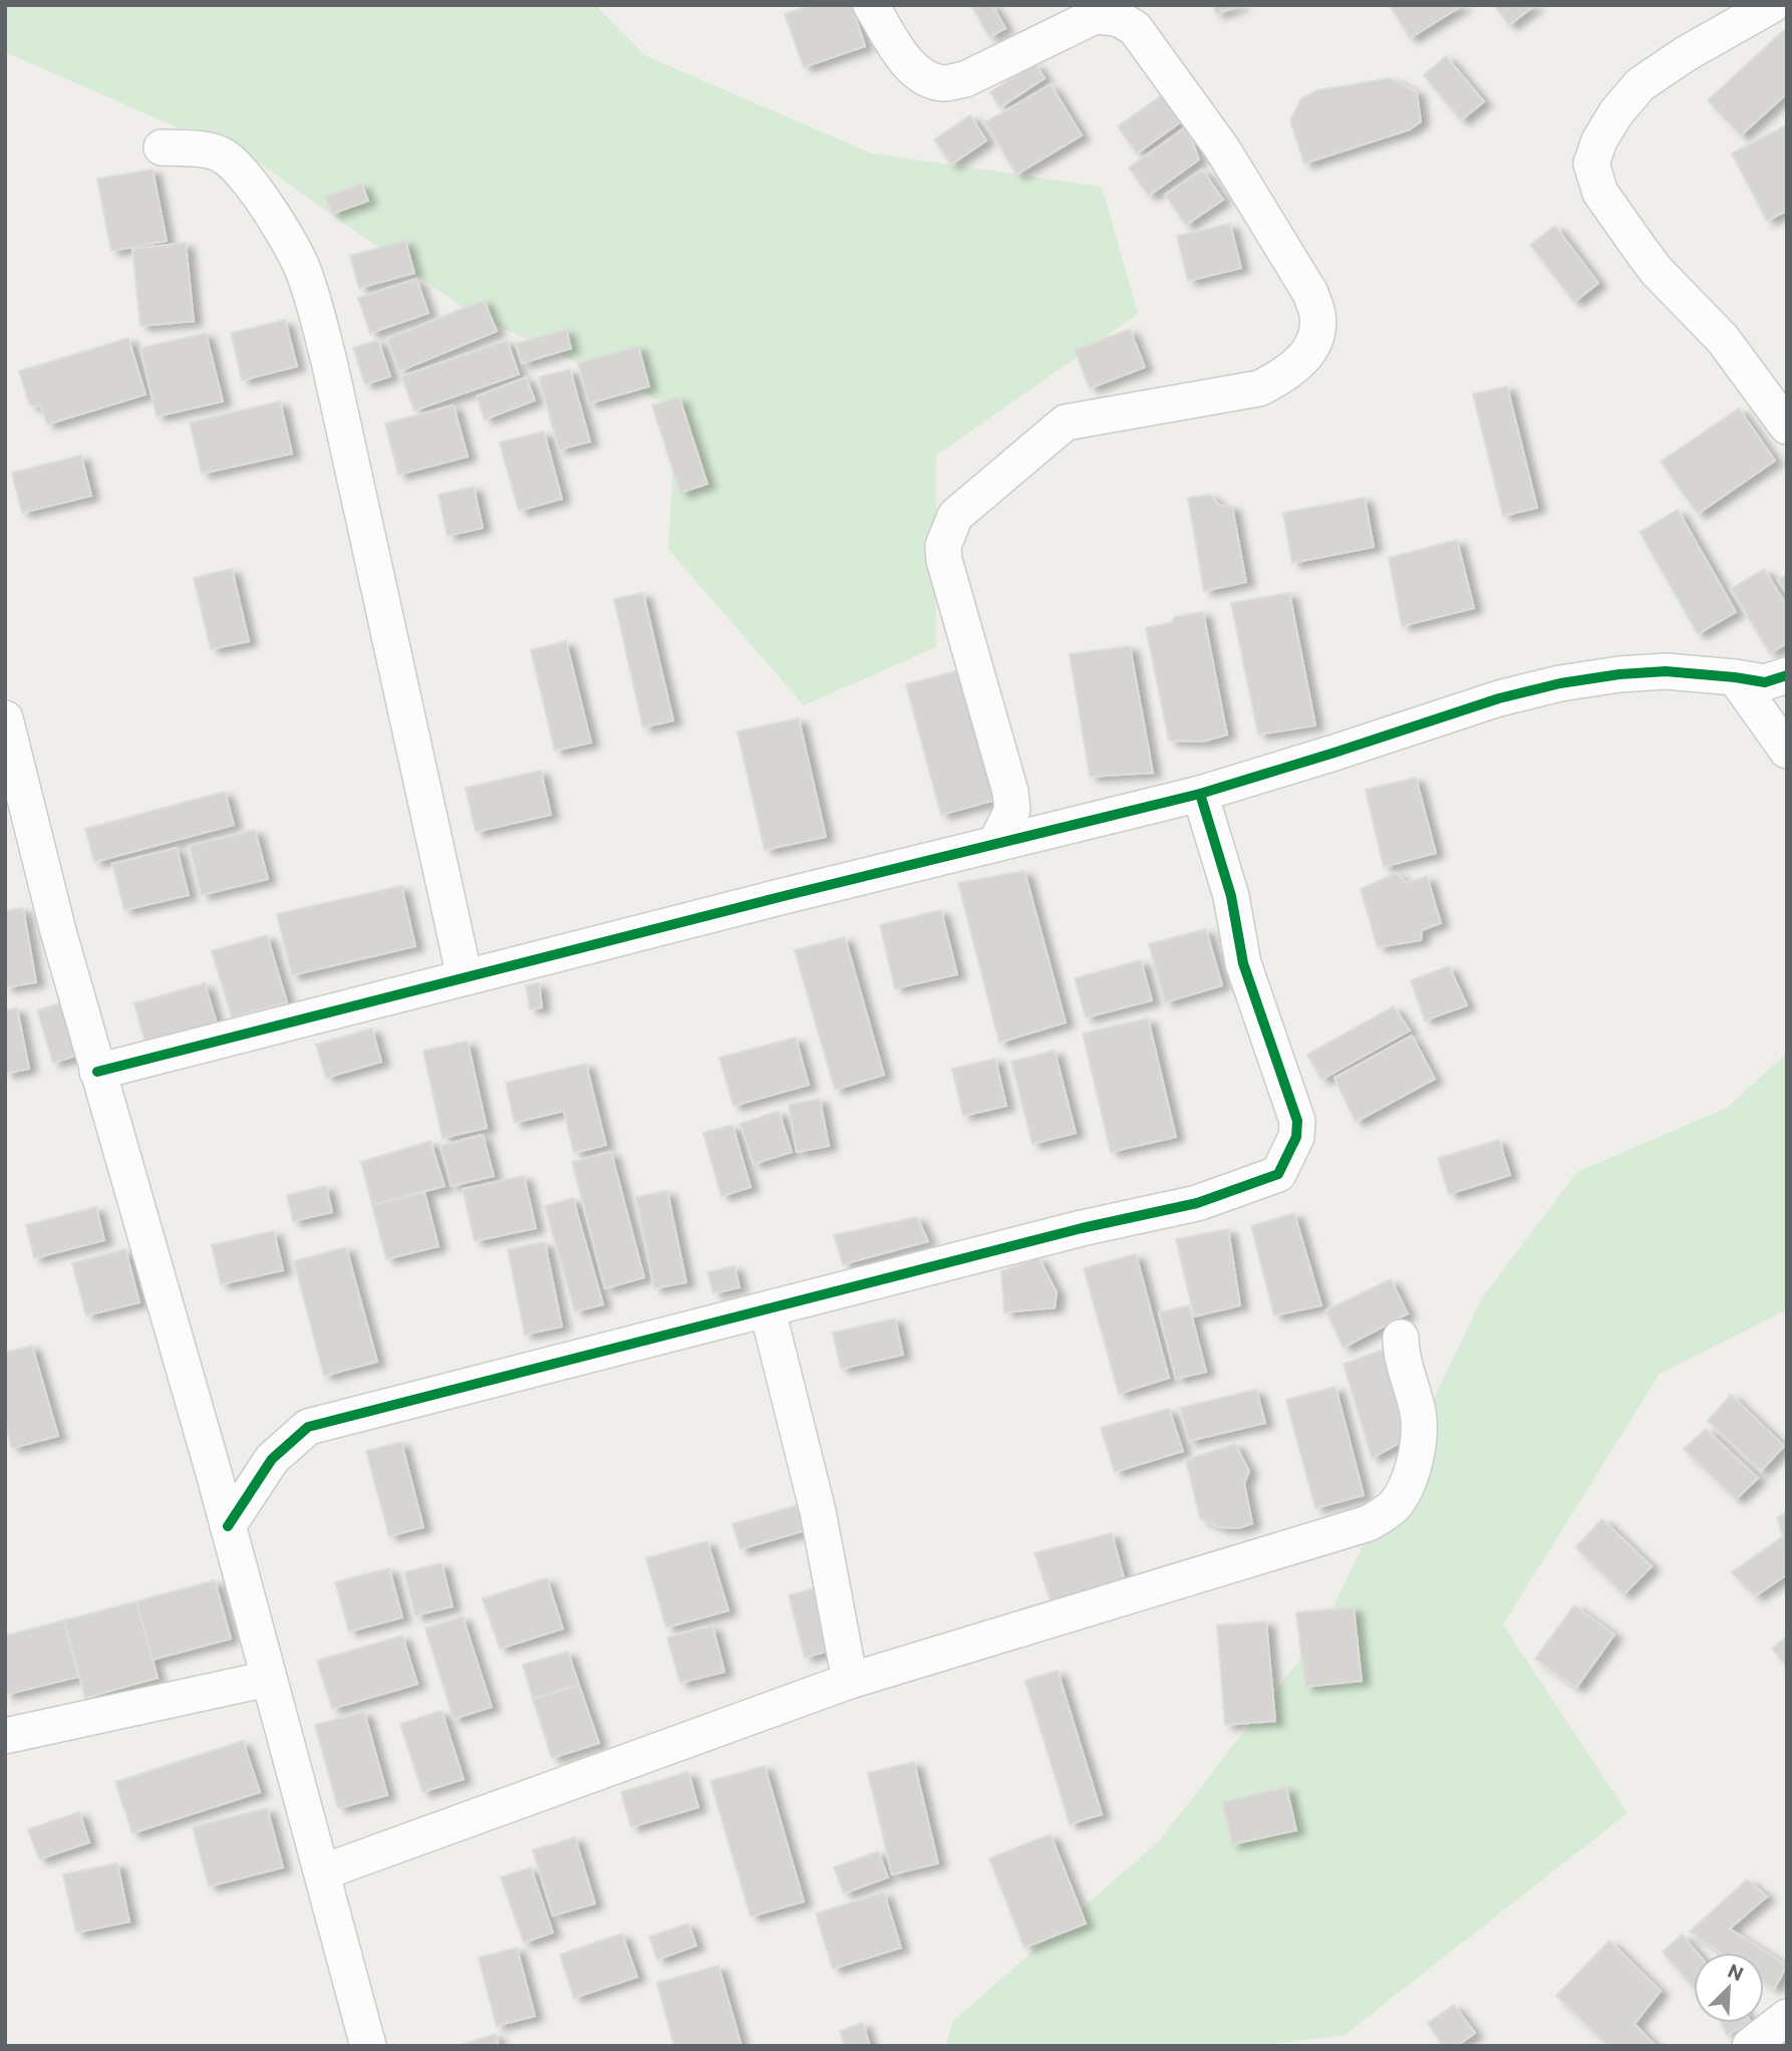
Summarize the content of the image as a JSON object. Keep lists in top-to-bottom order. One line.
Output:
{"north":"top right"}
